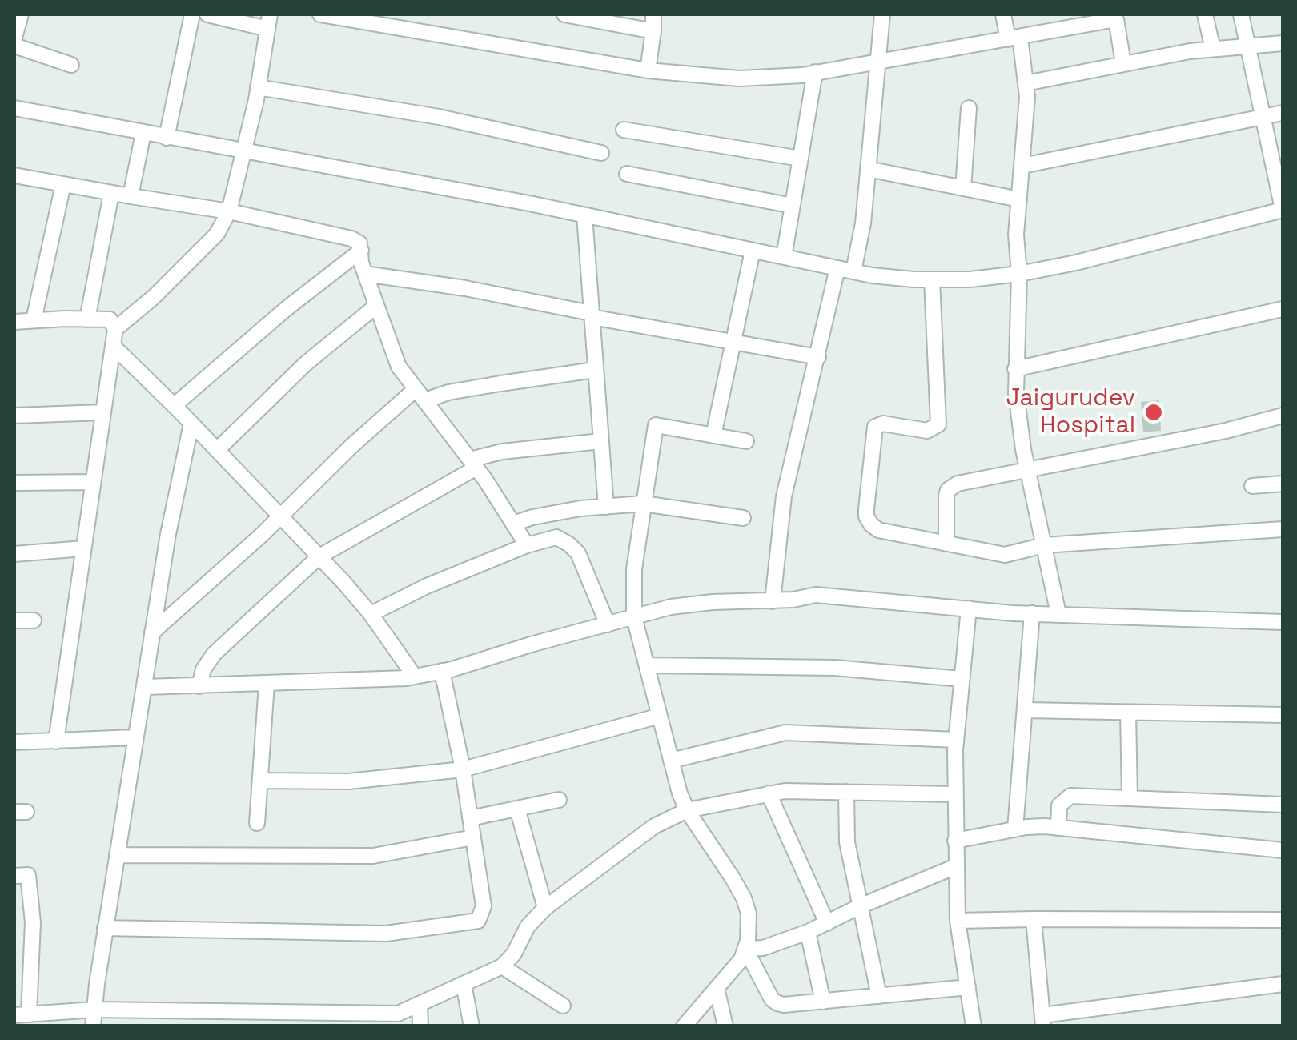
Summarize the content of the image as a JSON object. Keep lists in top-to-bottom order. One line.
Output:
{"places":["Jaigurudev Hospital"]}
